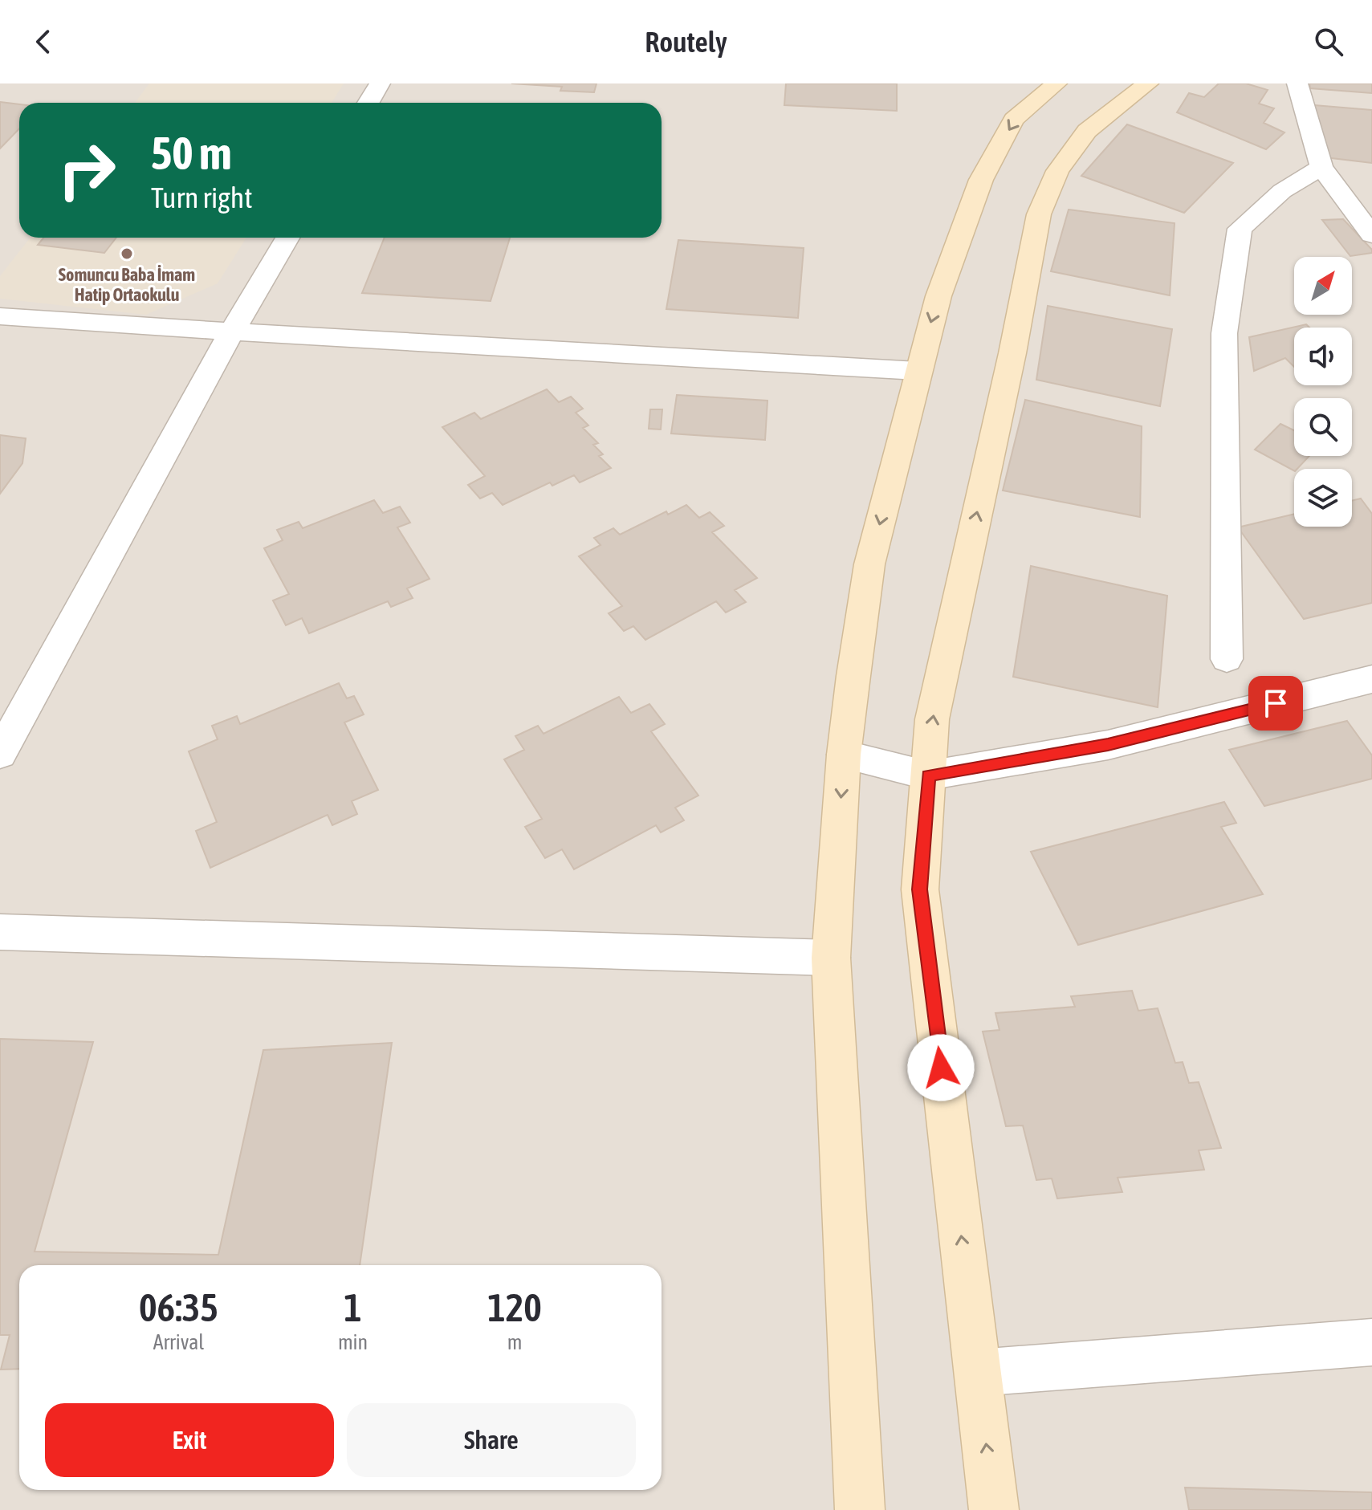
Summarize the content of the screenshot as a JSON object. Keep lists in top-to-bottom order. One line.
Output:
{"places":["Somuncu Baba İmam Hatip Ortaokulu"],"north":"top right","page":{"header":"Routely","turn":["50 m","Turn right"],"eta":["06:35","Arrival","1","min","120","m"],"buttons":["Exit","Share"]}}
